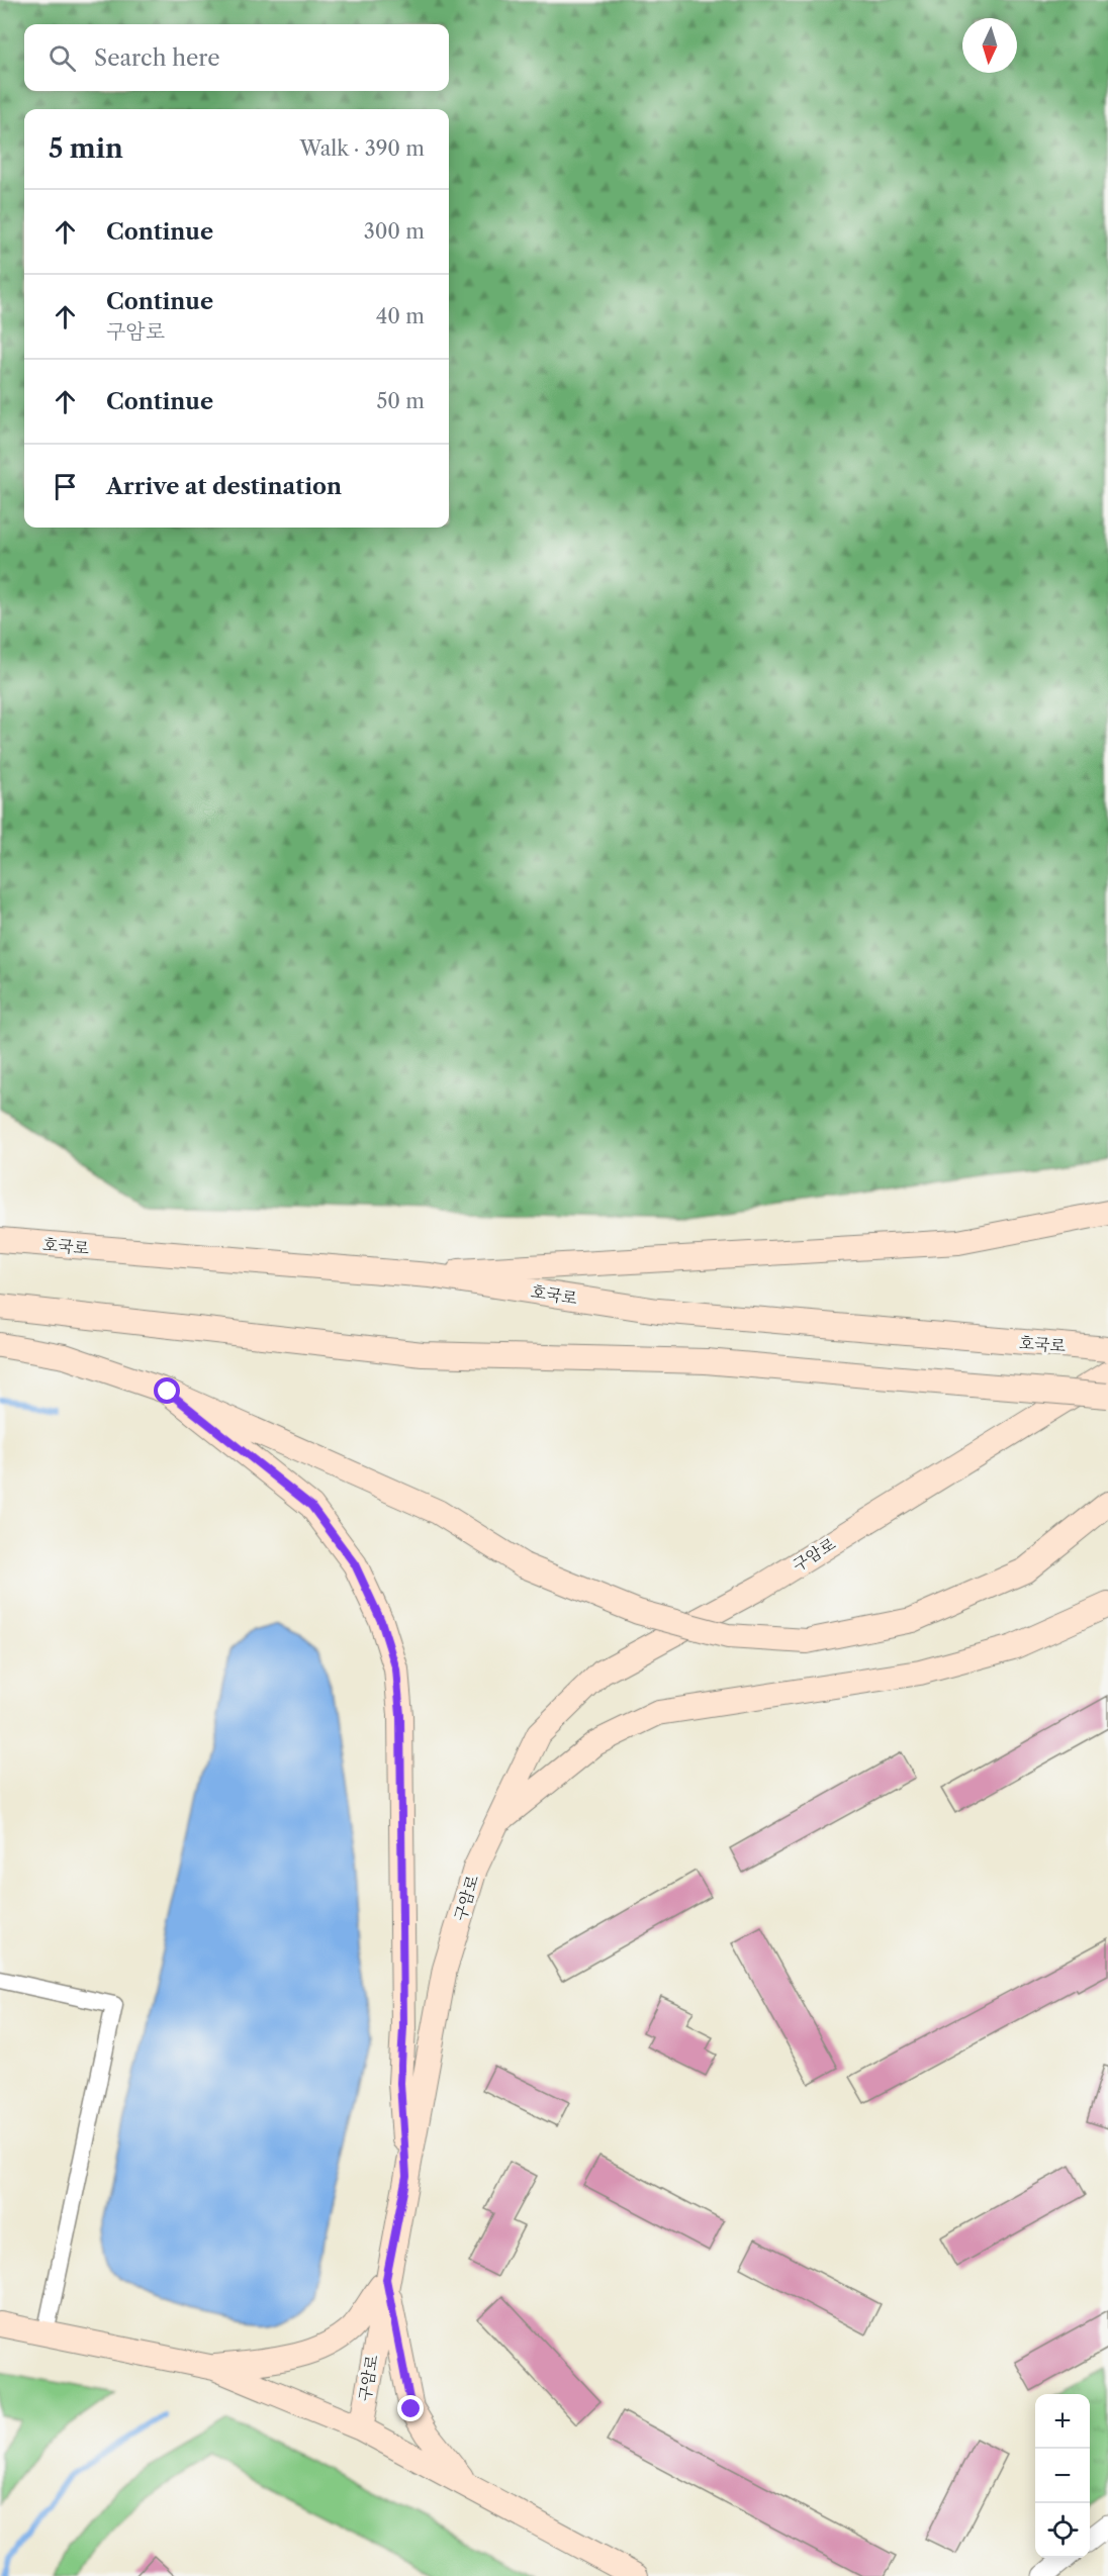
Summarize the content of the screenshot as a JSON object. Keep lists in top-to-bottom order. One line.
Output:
{"streets":{"main road":["호국로","구암로"]},"north":"bottom","page":{"search":"Search here","heading":["5 min","Walk · 390 m"],"list":[["Continue","300 m"],["Continue","구암로","40 m"],["Continue","50 m"],"Arrive at destination"],"map_buttons":["+","−"]}}
